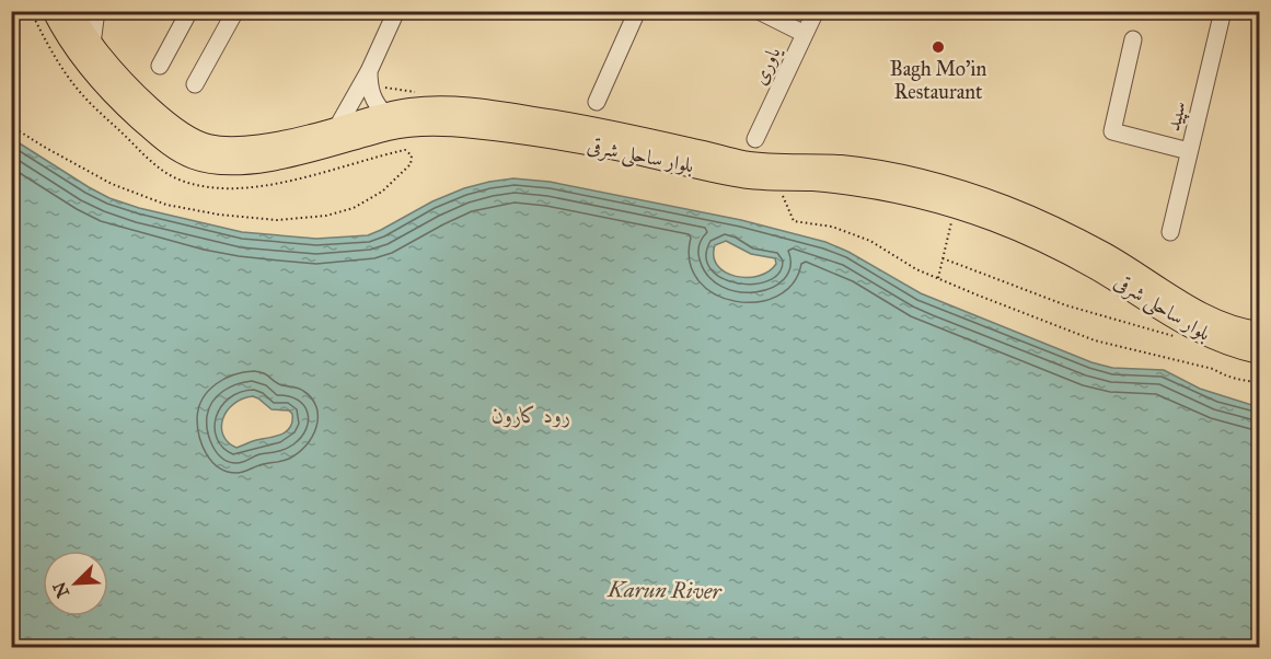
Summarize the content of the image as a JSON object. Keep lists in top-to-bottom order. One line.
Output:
{"streets":{"main road":["بلوار ساحلی شرقی"],"street":["یاوری","سپید"]},"water":["رود کارون","Karun River"],"places":["Bagh Mo'in Restaurant"],"north":"bottom left"}
